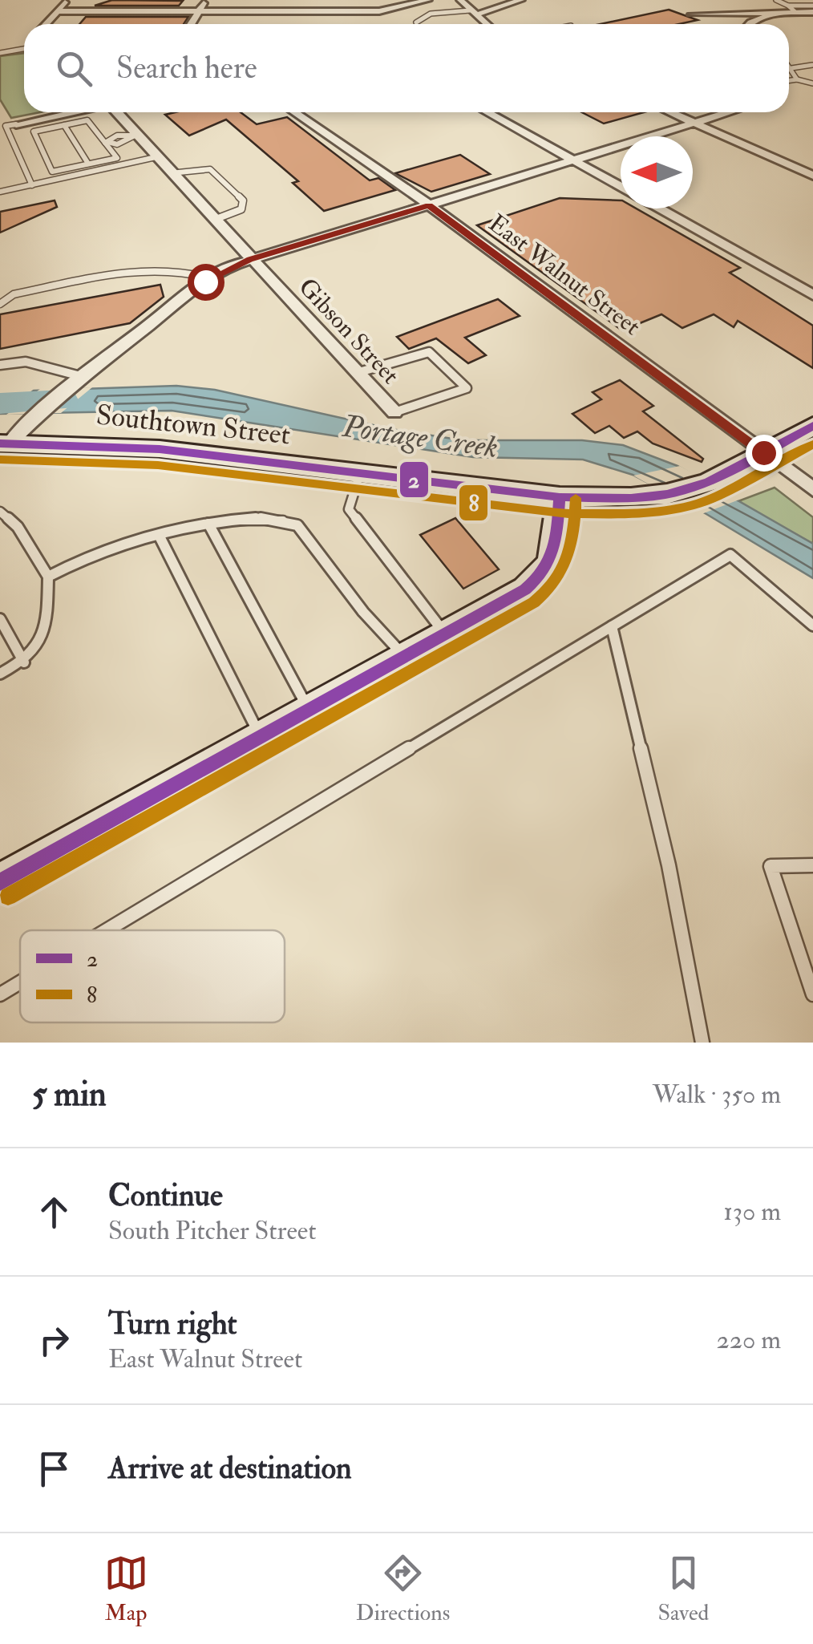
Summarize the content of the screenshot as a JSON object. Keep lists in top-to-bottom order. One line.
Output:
{"streets":{"main road":["Southtown Street"],"street":["East Walnut Street","Gibson Street"]},"crossings":[["East Walnut Street","Southtown Street"]],"water":["Portage Creek"],"lines":["transit line 2","transit line 8"],"legend":["2","8"],"north":"left","page":{"search":"Search here","heading":["5 min","Walk · 350 m"],"list":[["Continue","South Pitcher Street","130 m"],["Turn right","East Walnut Street","220 m"],"Arrive at destination"],"nav":["Map","Directions","Saved"]}}
